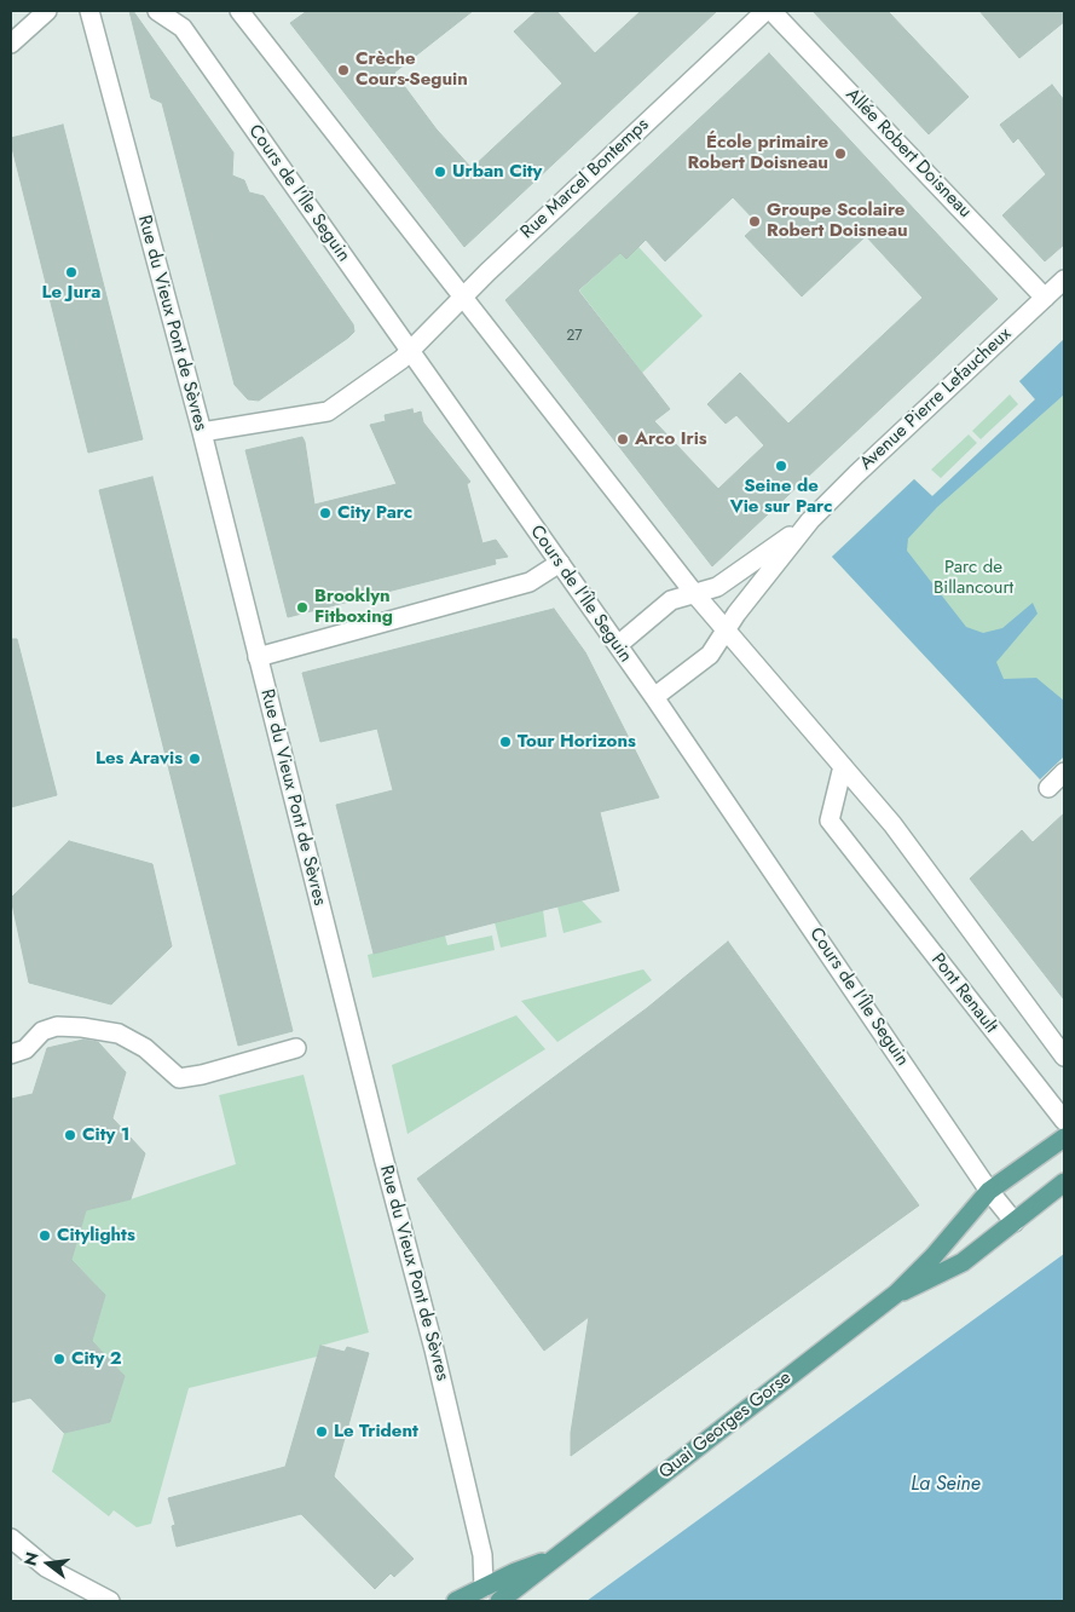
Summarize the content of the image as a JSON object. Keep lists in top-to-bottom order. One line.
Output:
{"streets":{"main road":["Quai Georges Gorse"],"street":["Allée Robert Doisneau","Rue Marcel Bontemps","Cours de l'Île Seguin","Rue du Vieux Pont de Sèvres","Avenue Pierre Lefaucheux","Pont Renault"]},"crossings":[["Allée Robert Doisneau","Avenue Pierre Lefaucheux"],["Rue Marcel Bontemps","Cours de l'Île Seguin"],["Rue Marcel Bontemps","Rue du Vieux Pont de Sèvres"],["Cours de l'Île Seguin","Avenue Pierre Lefaucheux"],["Cours de l'Île Seguin","Quai Georges Gorse"],["Rue du Vieux Pont de Sèvres","Quai Georges Gorse"]],"water":["La Seine"],"parks":["Parc de Billancourt"],"places":["Crèche Cours-Seguin","École primaire Robert Doisneau","Urban City","Groupe Scolaire Robert Doisneau","Le Jura","Arco Iris","Seine de Vie sur Parc","City Parc","Brooklyn Fitboxing","Tour Horizons","Les Aravis","City 1","Citylights","City 2","Le Trident"],"house_numbers":["27"],"north":"left"}
